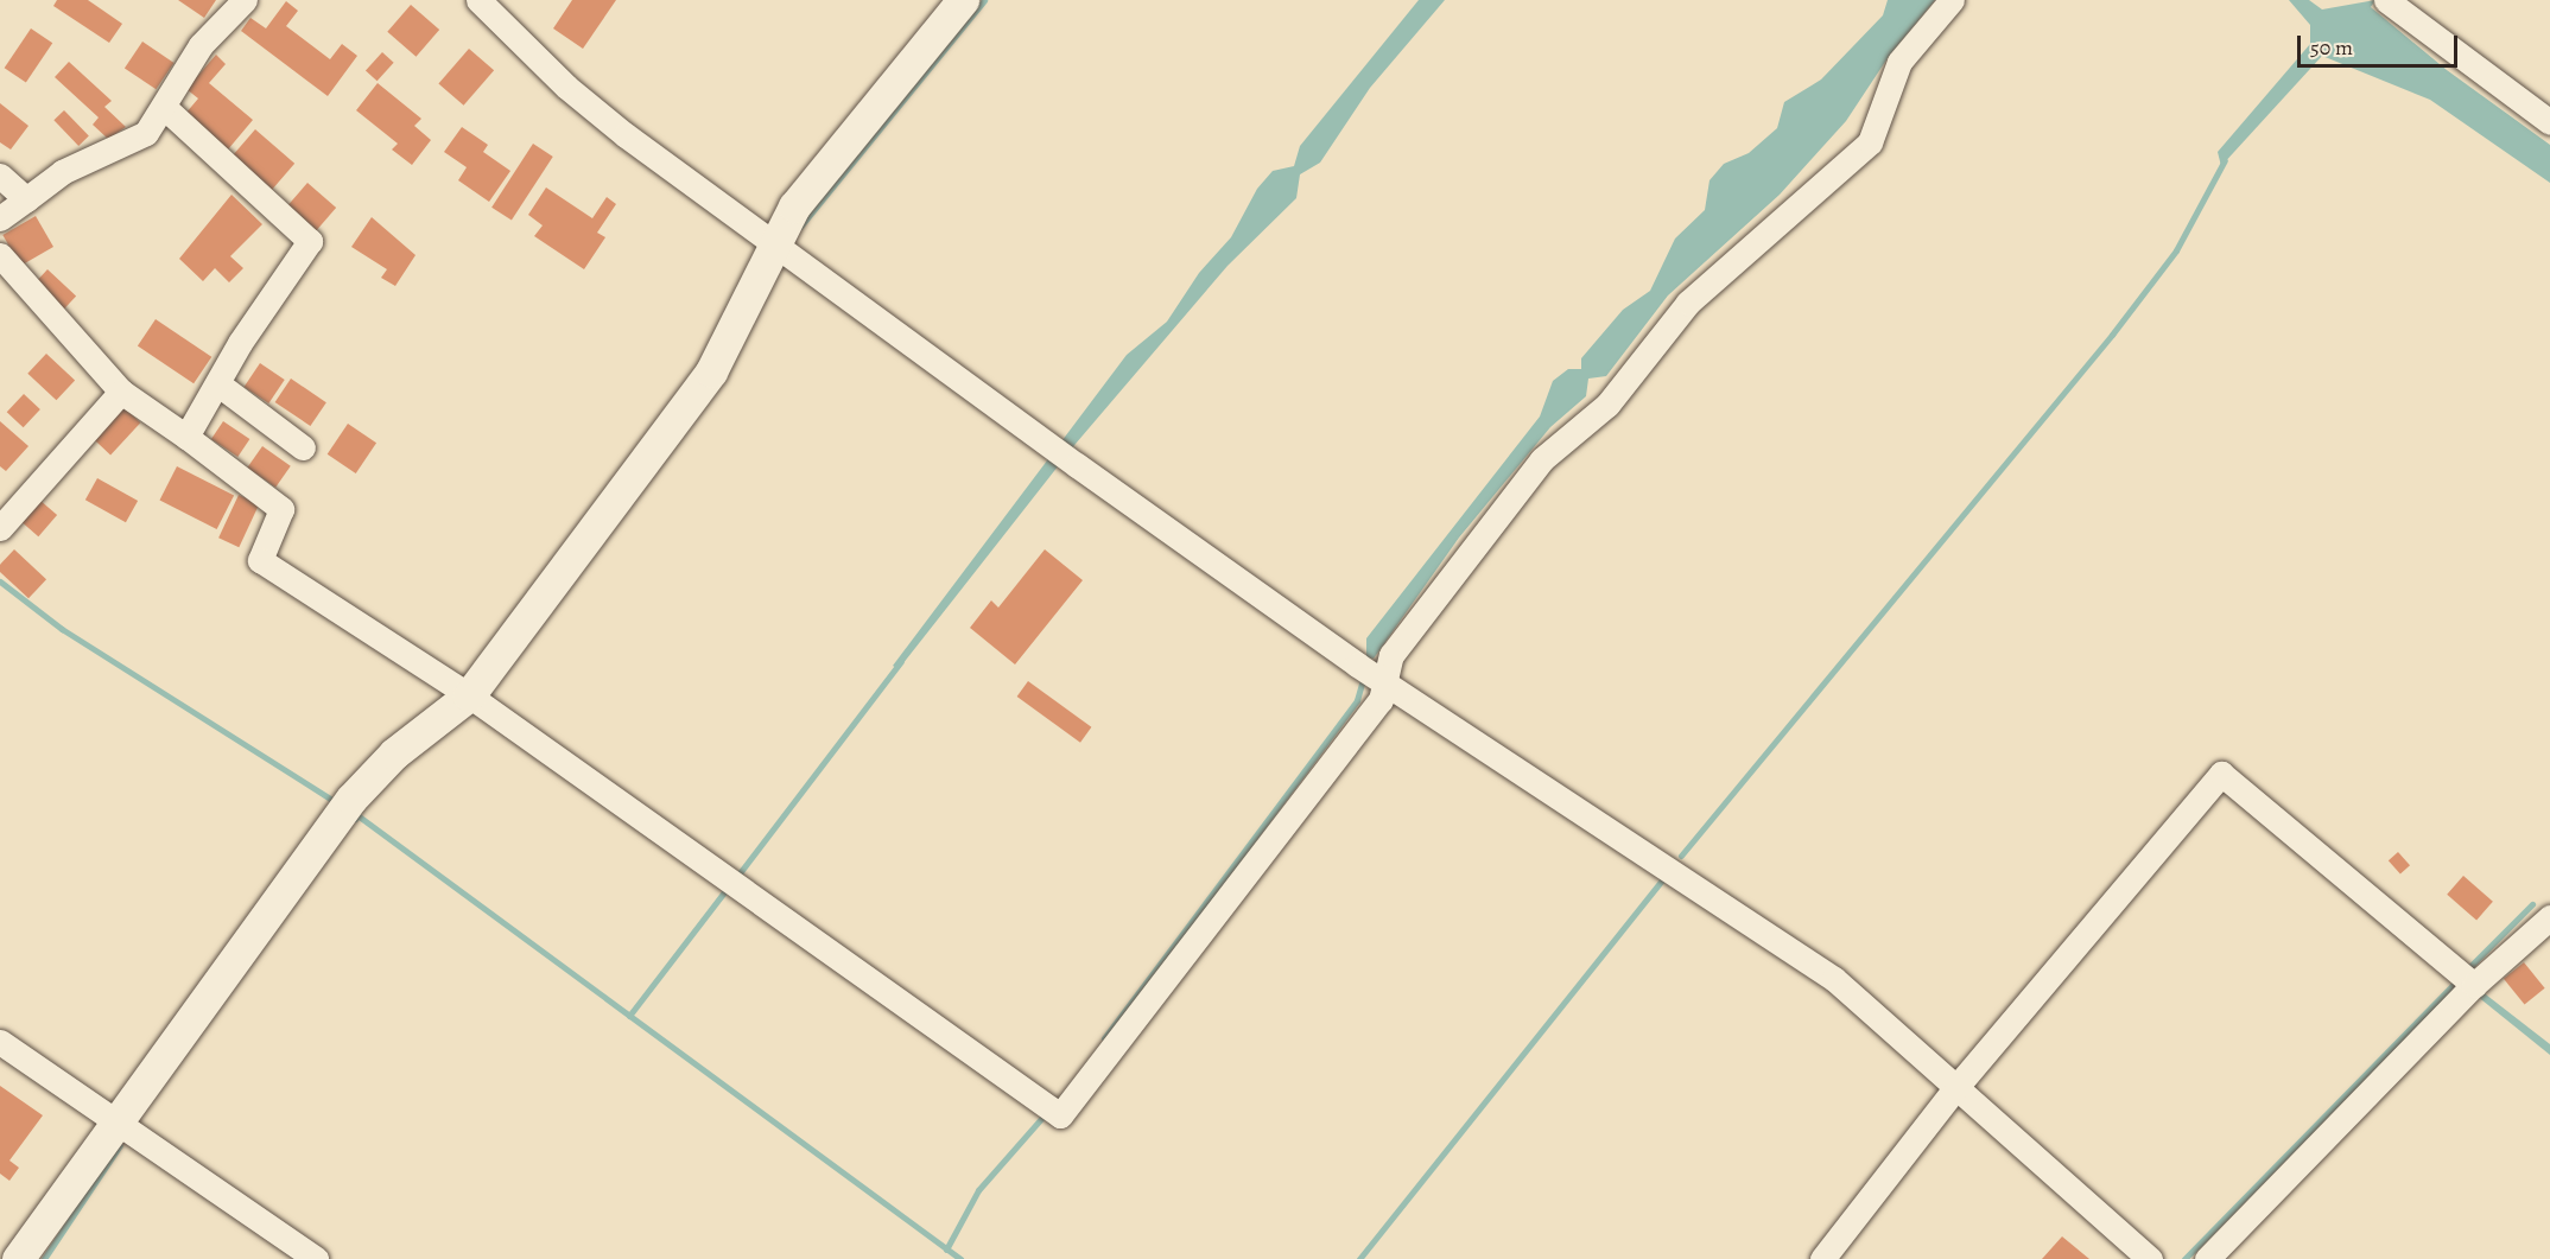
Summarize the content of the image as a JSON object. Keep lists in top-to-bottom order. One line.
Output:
{"scale_bar":"50 m"}
